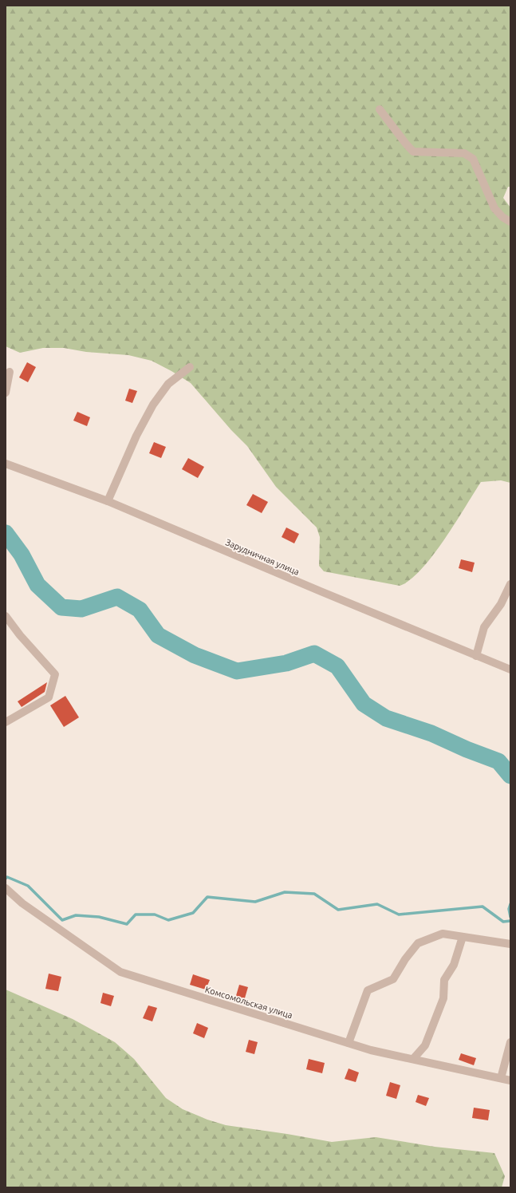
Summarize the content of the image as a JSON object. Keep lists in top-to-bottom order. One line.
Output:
{"streets":{"street":["Зарудничная улица","Комсомольская улица"]}}
